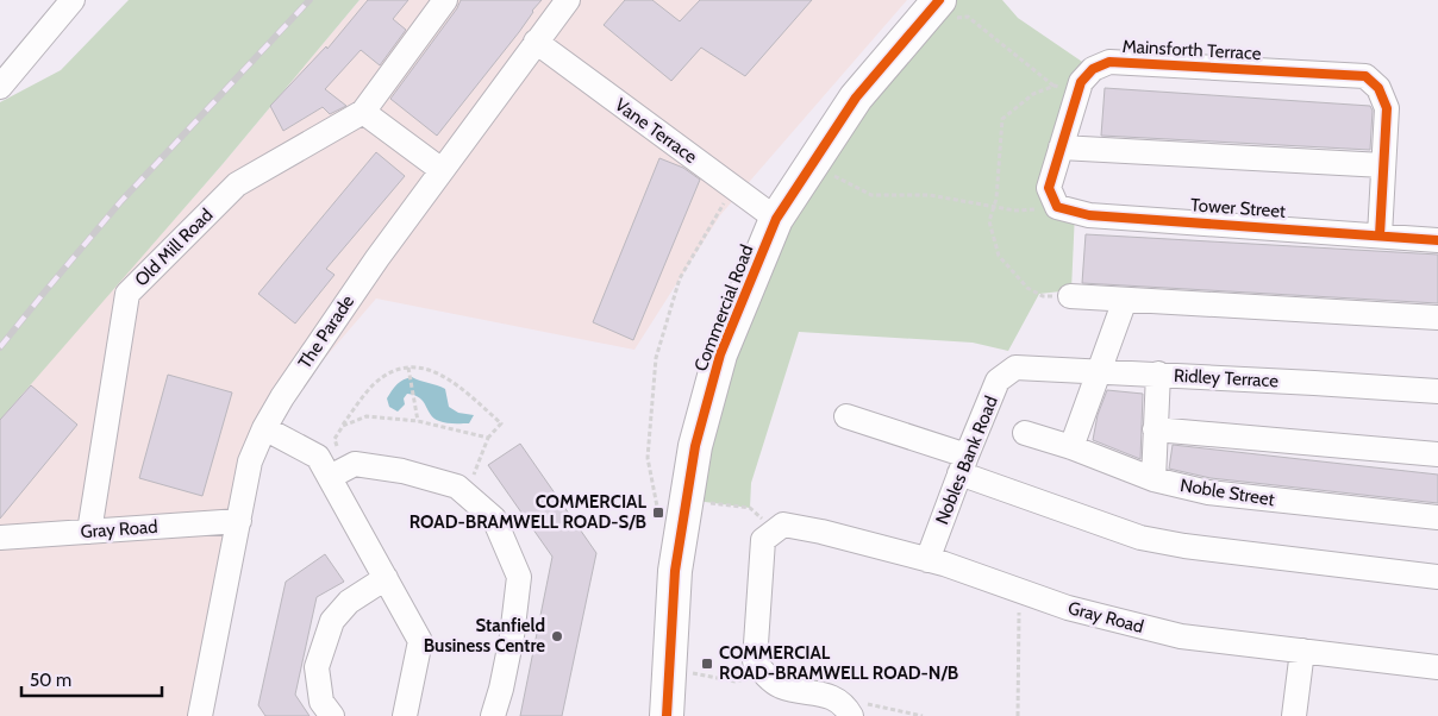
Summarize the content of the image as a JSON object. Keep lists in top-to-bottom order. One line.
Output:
{"streets":{"highway":["Commercial Road"],"street":["Mainsforth Terrace","Vane Terrace","Tower Street","Old Mill Road","The Parade","Ridley Terrace","Nobles Bank Road","Noble Street","Gray Road"]},"crossings":[["Mainsforth Terrace","Tower Street"],["Vane Terrace","Commercial Road"],["Vane Terrace","The Parade"],["Old Mill Road","Gray Road"],["The Parade","Gray Road"],["Ridley Terrace","Nobles Bank Road"],["Nobles Bank Road","Gray Road"]],"places":{"transit":["COMMERCIAL ROAD-BRAMWELL ROAD-S/B","COMMERCIAL ROAD-BRAMWELL ROAD-N/B"],"other":["Stanfield Business Centre"]},"scale_bar":"50 m"}
